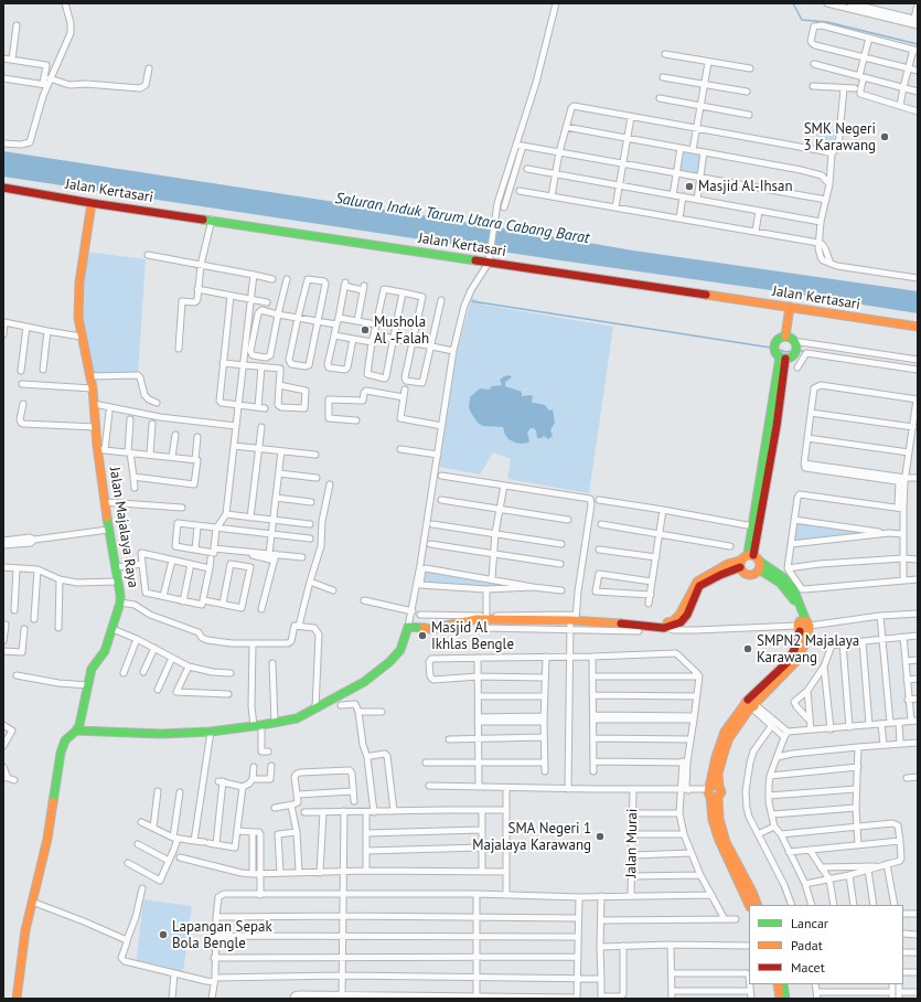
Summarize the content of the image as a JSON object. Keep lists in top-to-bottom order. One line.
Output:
{"streets":{"street":["Jalan Kertasari","Jalan Majalaya Raya","Jalan Murai"]},"crossings":[["Jalan Kertasari","Jalan Majalaya Raya"]],"water":["Saluran Induk Tarum Utara Cabang Barat"],"places":["SMK Negeri 3 Karawang","Masjid Al-Ihsan","Mushola Al -Falah","Masjid Al Ikhlas Bengle","SMPN2 Majalaya Karawang","SMA Negeri 1 Majalaya Karawang","Lapangan Sepak Bola Bengle"],"legend":["Lancar","Padat","Macet"]}
